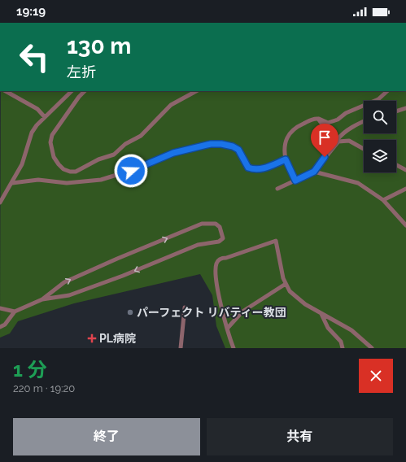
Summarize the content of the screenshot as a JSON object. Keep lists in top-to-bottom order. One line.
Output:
{"places":{"other":["パーフェクト リバティー教団"],"health":["PL病院"]},"page":{"status":"19:19","turn":["130 m","左折"],"heading":["1 分","220 m · 19:20"],"buttons":["終了","共有"]}}
